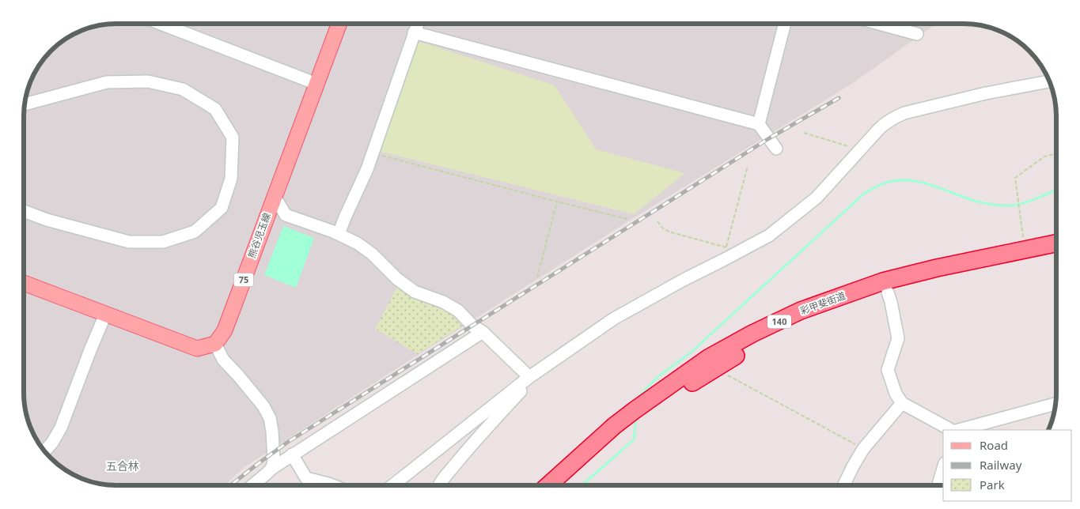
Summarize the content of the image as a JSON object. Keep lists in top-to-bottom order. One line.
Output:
{"streets":{"highway":["彩甲斐街道","140"],"main road":["熊谷児玉線","75"]},"districts":["五合林"],"legend":["Road","Railway","Park"]}
